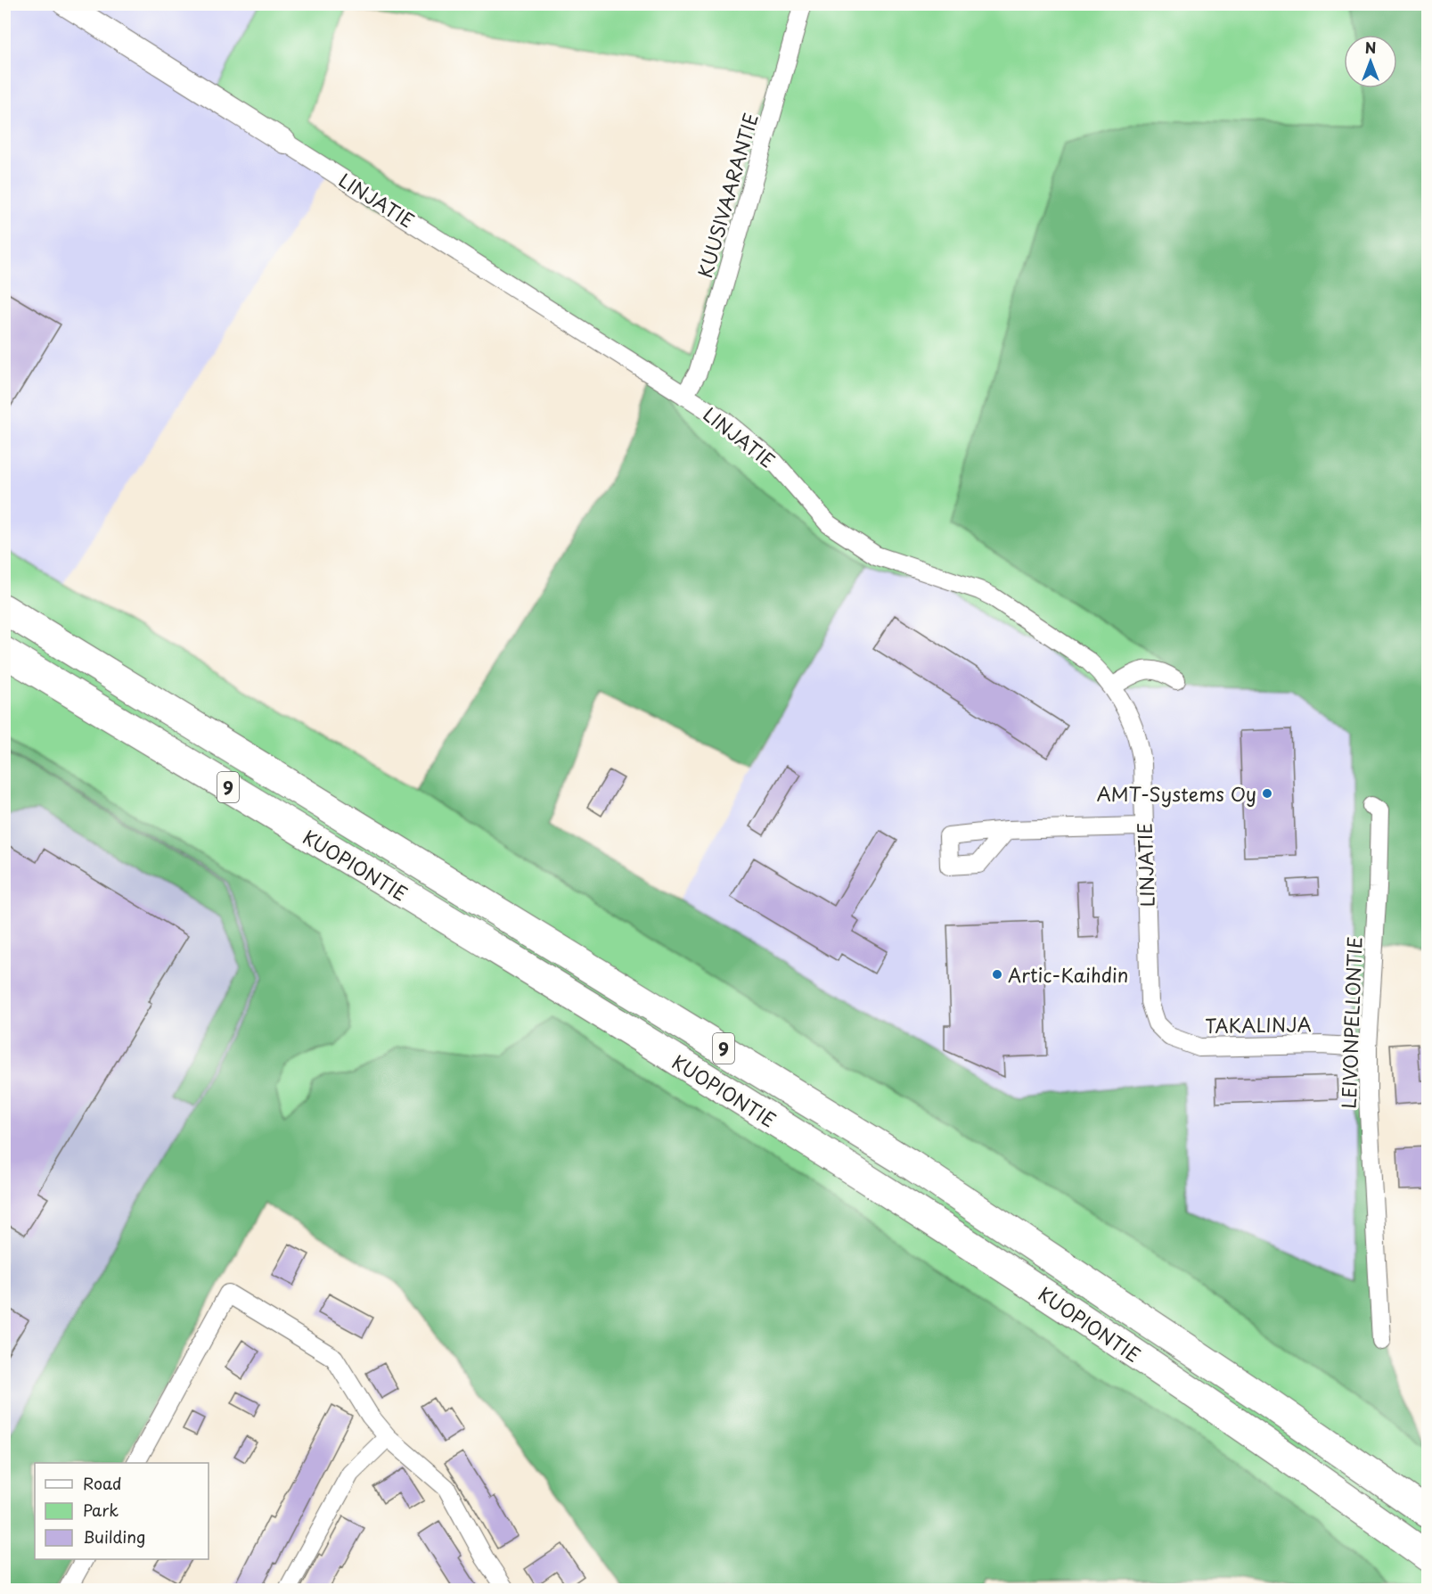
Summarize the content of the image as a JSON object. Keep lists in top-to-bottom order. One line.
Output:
{"streets":{"highway":["9","KUOPIONTIE"],"street":["KUUSIVAARANTIE","LINJATIE","LEIVONPELLONTIE","TAKALINJA"]},"crossings":[["KUUSIVAARANTIE","LINJATIE"],["LINJATIE","TAKALINJA"],["LEIVONPELLONTIE","TAKALINJA"]],"places":["AMT-Systems Oy","Artic-Kaihdin"],"legend":["Road","Park","Building"],"north":"top"}
